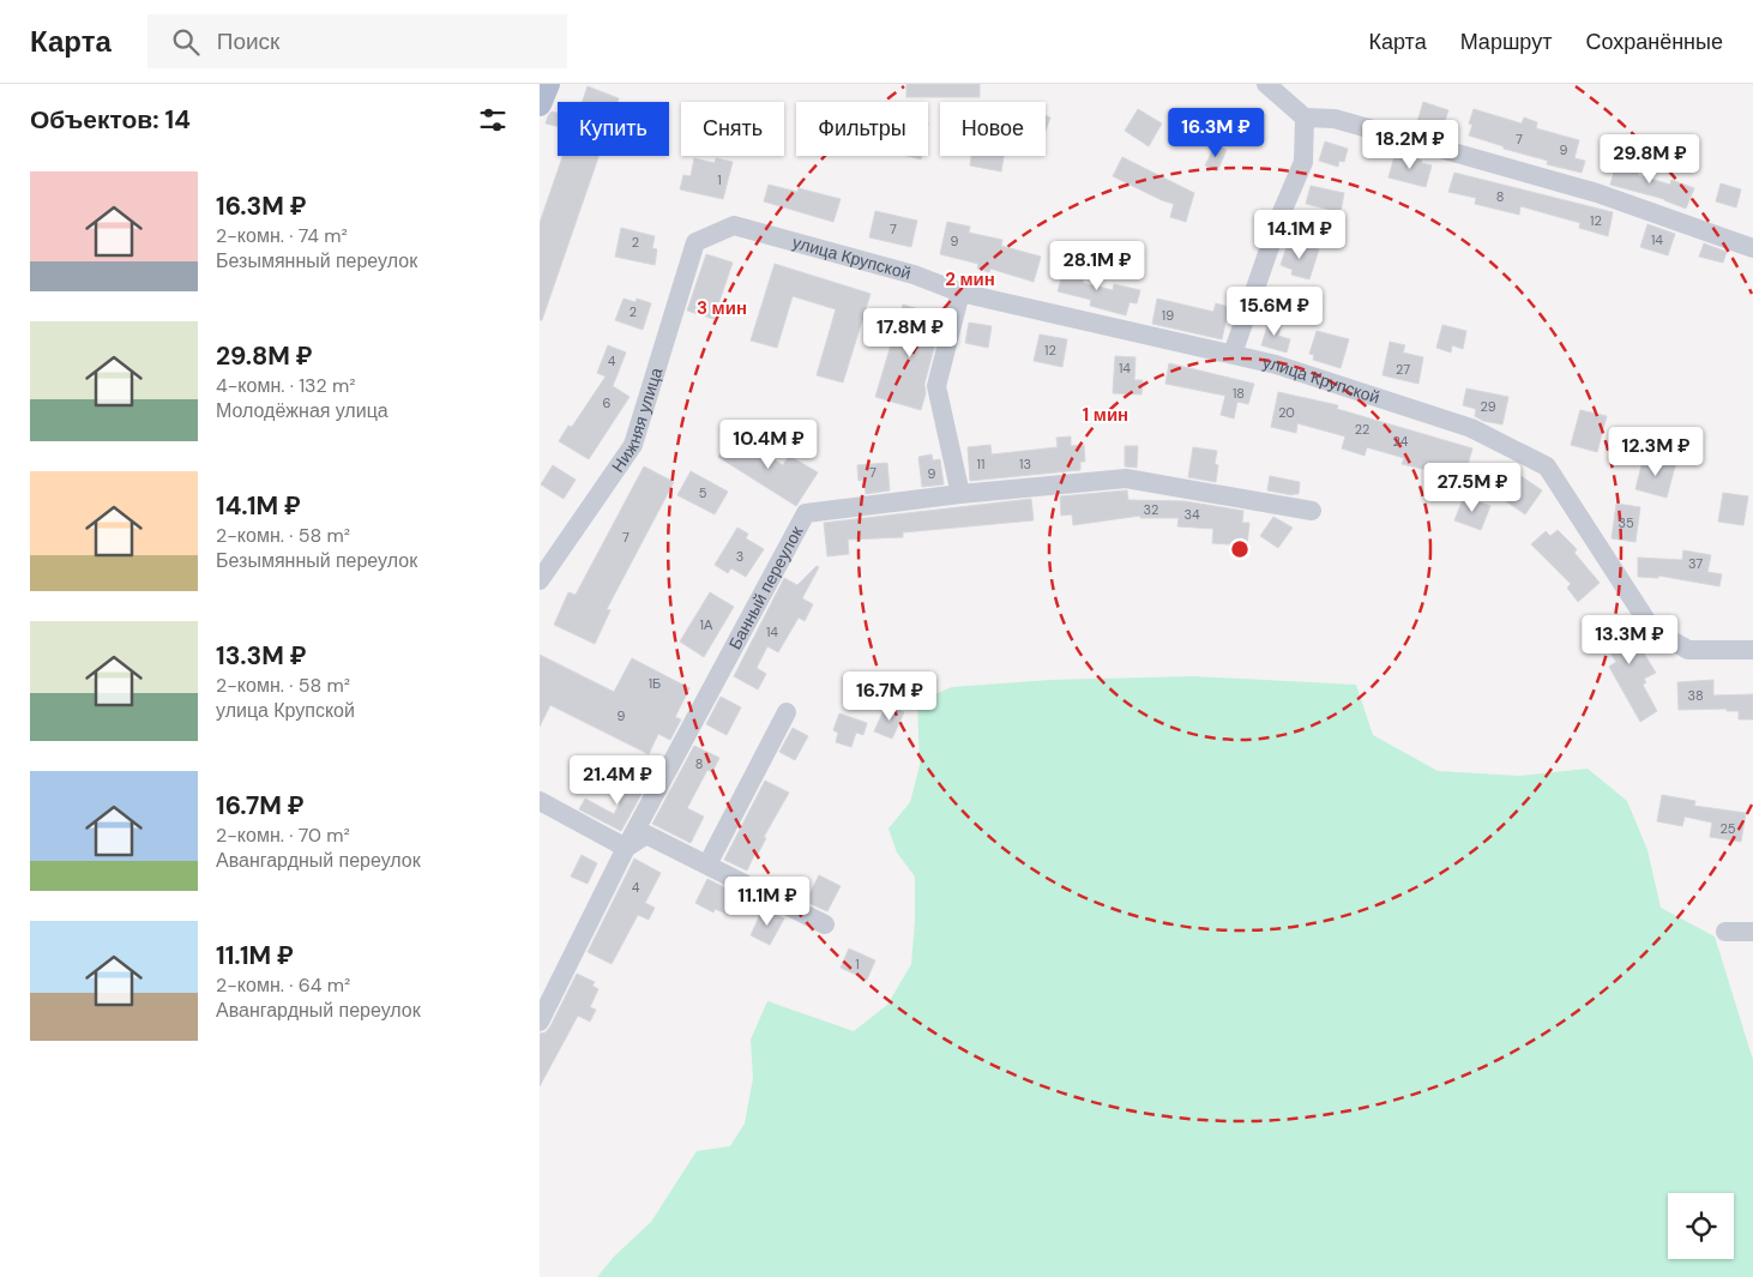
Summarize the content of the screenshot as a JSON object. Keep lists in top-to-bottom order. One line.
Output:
{"streets":{"street":["улица Крупской","Нижняя улица","Банный переулок"]},"crossings":[["улица Крупской","Нижняя улица"]],"house_numbers":["7","9","1","8","12","7","14","9","2","2","19","12","4","14","27","18","6","29","20","22","24","11","13","7","9","5","32","34","35","7","3","37","1А","14","1Б","38","9","8","25","4","1"],"page":{"header":"Карта","search":"Поиск","nav":["Карта","Маршрут","Сохранённые"],"heading":"Объектов: 14","chip":["Купить","Снять","Фильтры","Новое"],"price":["16.3M ₽","18.2M ₽","29.8M ₽","14.1M ₽","28.1M ₽","15.6M ₽","17.8M ₽","10.4M ₽","12.3M ₽","27.5M ₽","13.3M ₽","16.7M ₽","21.4M ₽","11.1M ₽"],"list":[{"name":"16.3M ₽","note":"2-комн. · 74 m² · Безымянный переулок"},{"name":"29.8M ₽","note":"4-комн. · 132 m² · Молодёжная улица"},{"name":"14.1M ₽","note":"2-комн. · 58 m² · Безымянный переулок"},{"name":"13.3M ₽","note":"2-комн. · 58 m² · улица Крупской"},{"name":"16.7M ₽","note":"2-комн. · 70 m² · Авангардный переулок"},{"name":"11.1M ₽","note":"2-комн. · 64 m² · Авангардный переулок"}]},"rings":["2 мин","3 мин","1 мин"]}
